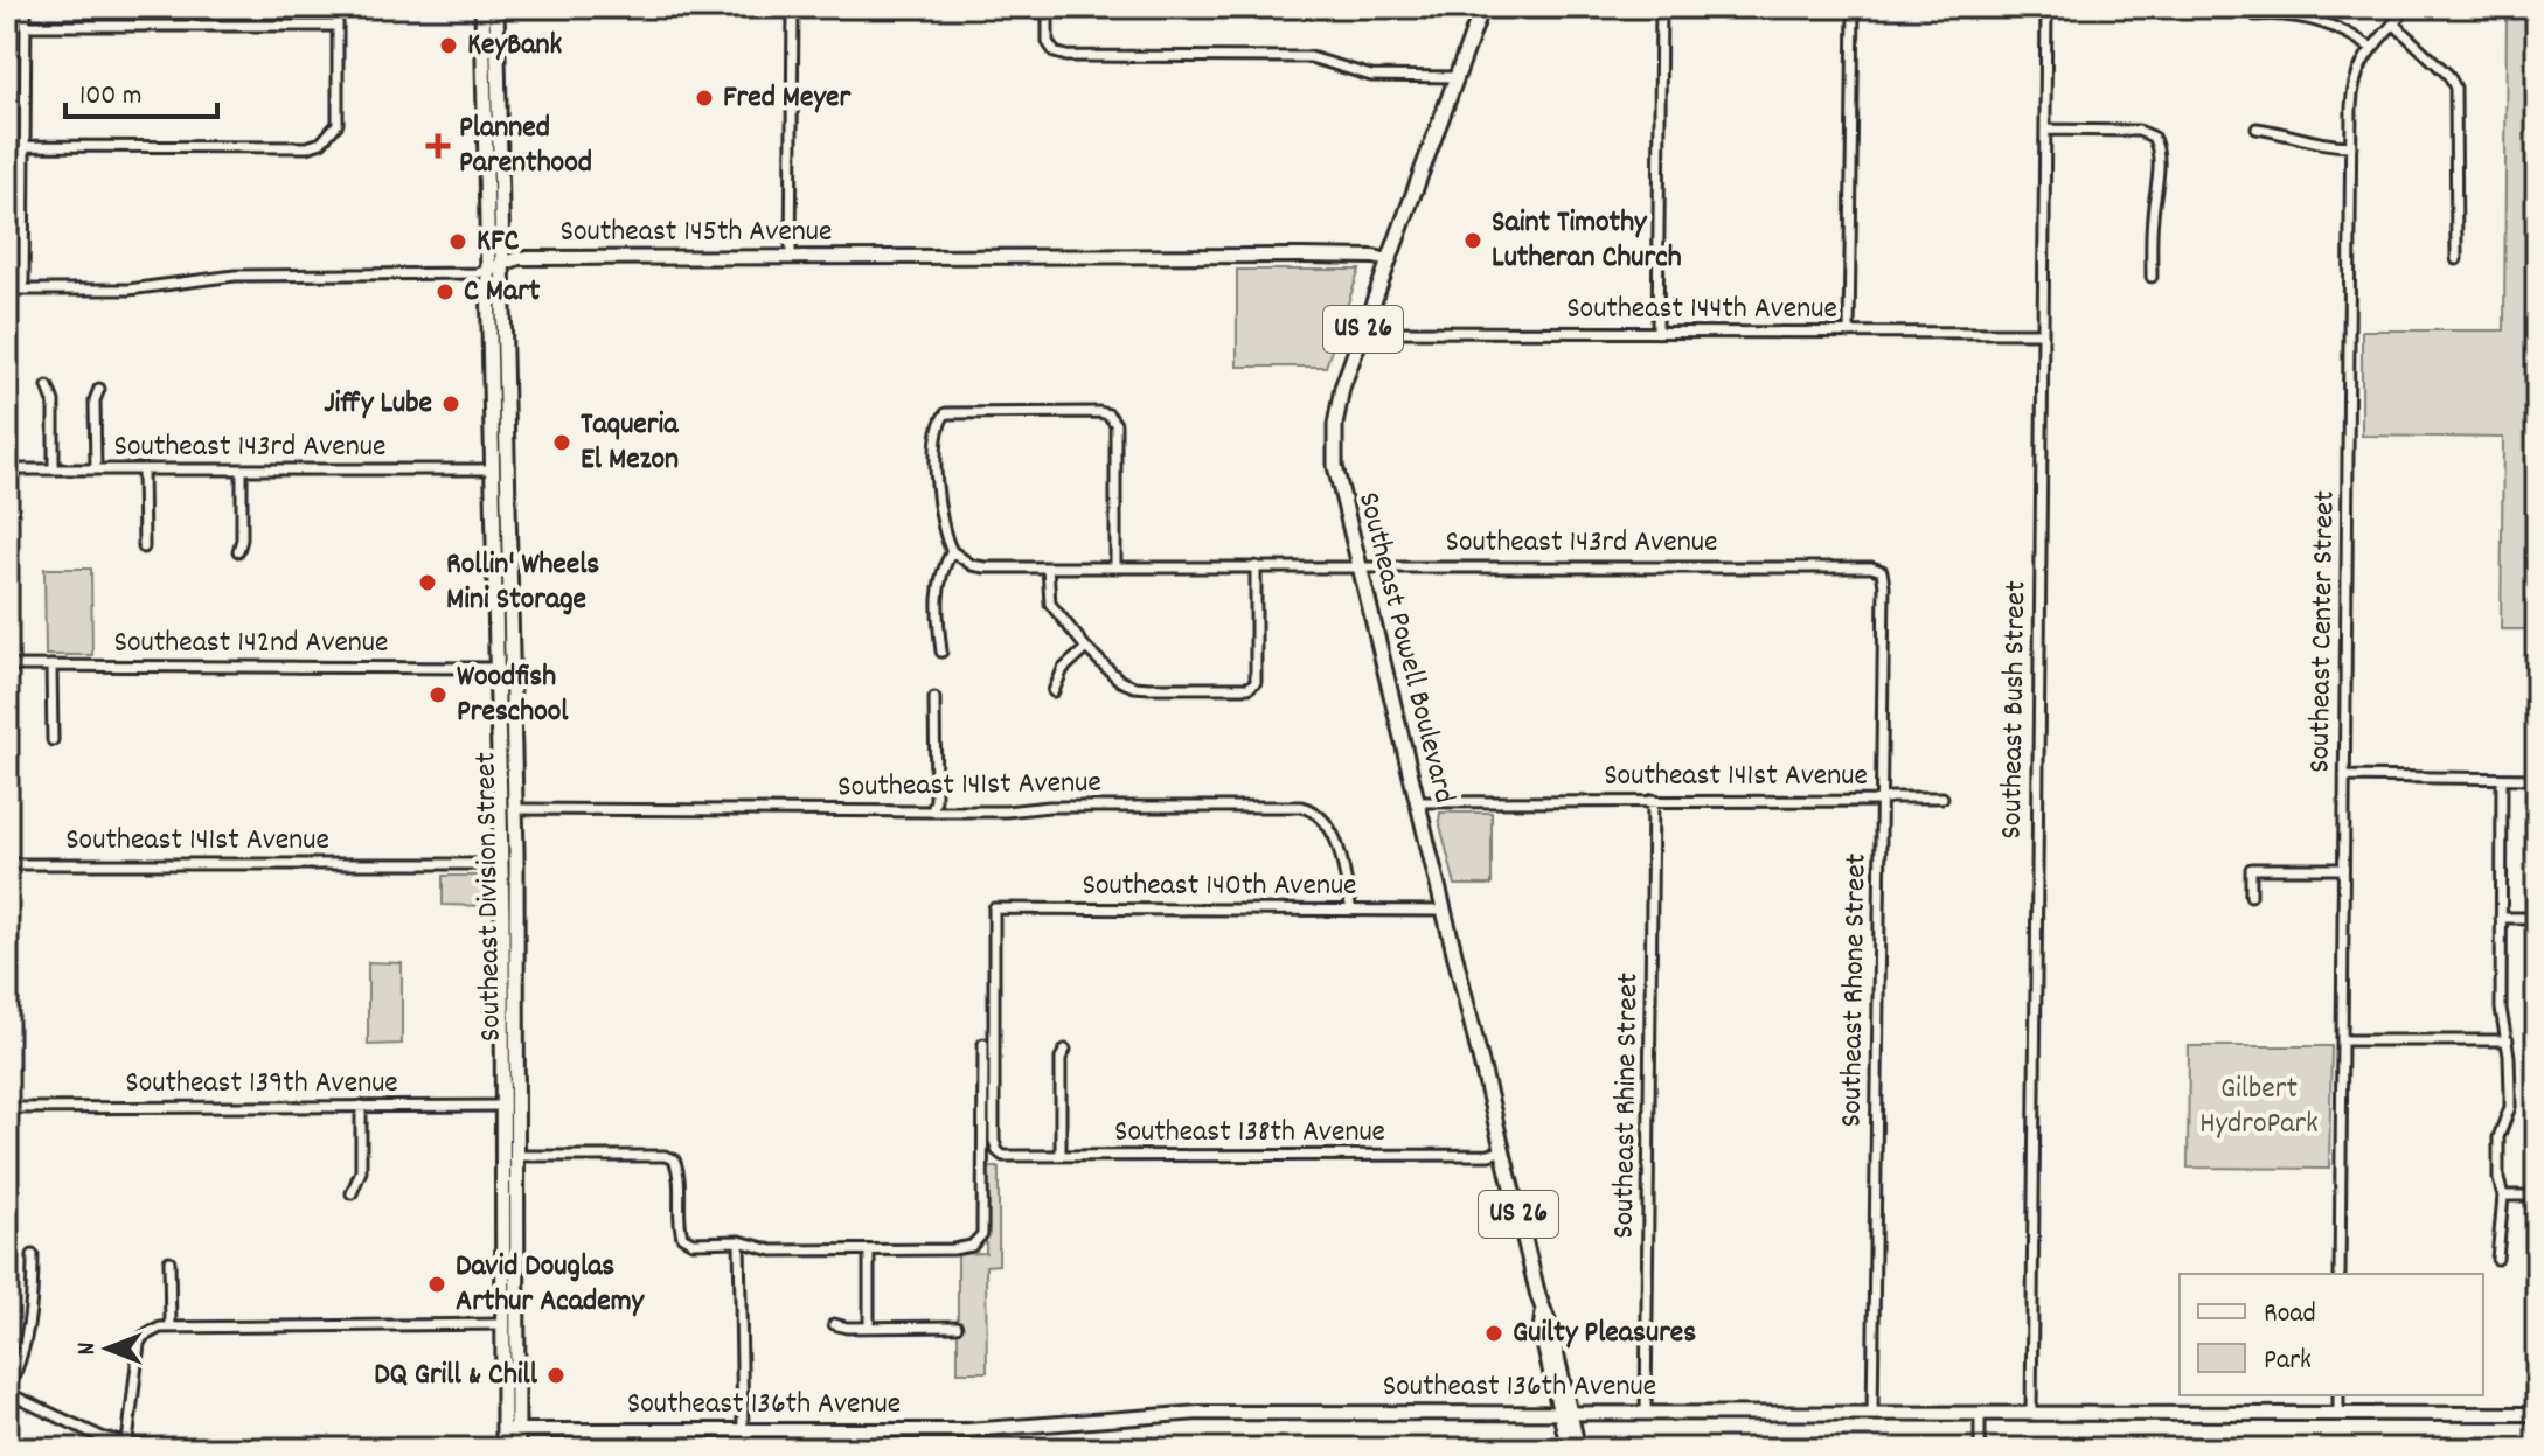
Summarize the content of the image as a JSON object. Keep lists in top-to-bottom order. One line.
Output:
{"streets":{"main road":["US 26","Southeast Powell Boulevard","Southeast Division Street"],"street":["Southeast 145th Avenue","Southeast 144th Avenue","Southeast 143rd Avenue","Southeast Center Street","Southeast 142nd Avenue","Southeast Bush Street","Southeast 141st Avenue","Southeast 140th Avenue","Southeast Rhone Street","Southeast 139th Avenue","Southeast Rhine Street","Southeast 138th Avenue","Southeast 136th Avenue"]},"crossings":[["Southeast 145th Avenue","Southeast Powell Boulevard"],["Southeast 145th Avenue","Southeast Division Street"],["Southeast 144th Avenue","Southeast Powell Boulevard"],["Southeast 144th Avenue","Southeast Bush Street"],["Southeast 143rd Avenue","Southeast Powell Boulevard"],["Southeast 143rd Avenue","Southeast Division Street"],["Southeast 143rd Avenue","Southeast Rhone Street"],["Southeast 142nd Avenue","Southeast Division Street"],["Southeast Powell Boulevard","Southeast 141st Avenue"],["Southeast Powell Boulevard","Southeast 140th Avenue"],["Southeast Powell Boulevard","Southeast 138th Avenue"],["Southeast Powell Boulevard","Southeast 136th Avenue"],["Southeast Bush Street","Southeast 136th Avenue"],["Southeast 141st Avenue","Southeast 140th Avenue"],["Southeast 141st Avenue","Southeast Division Street"],["Southeast 141st Avenue","Southeast Rhone Street"],["Southeast 141st Avenue","Southeast Rhine Street"],["Southeast 140th Avenue","Southeast 138th Avenue"],["Southeast Division Street","Southeast 139th Avenue"],["Southeast Division Street","Southeast 136th Avenue"],["Southeast Rhone Street","Southeast 136th Avenue"],["Southeast Rhine Street","Southeast 136th Avenue"]],"parks":["Gilbert HydroPark"],"places":{"other":["KeyBank","Fred Meyer","Saint Timothy Lutheran Church","KFC","C Mart","Jiffy Lube","Taqueria El Mezon","Rollin' Wheels Mini Storage","Woodfish Preschool","David Douglas Arthur Academy","Guilty Pleasures","DQ Grill & Chill"],"health":["Planned Parenthood"]},"legend":["Road","Park"],"scale_bar":"100 m","north":"left"}
